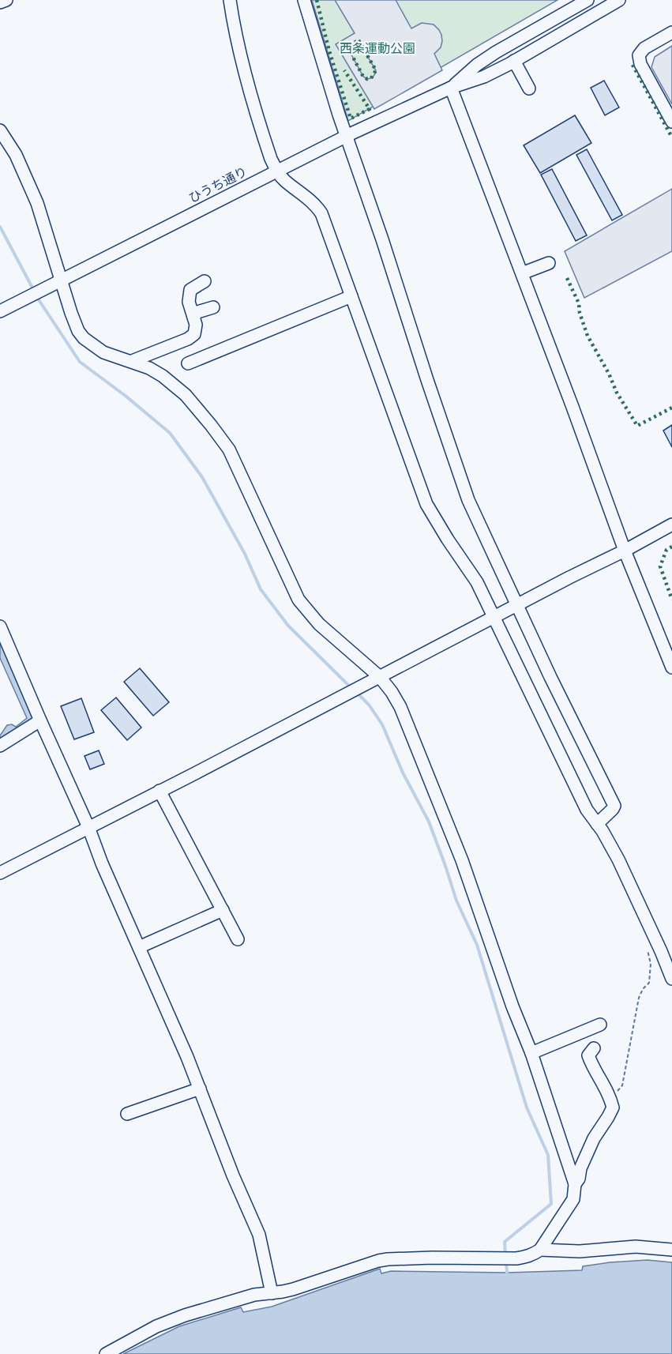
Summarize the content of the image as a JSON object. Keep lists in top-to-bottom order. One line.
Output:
{"streets":{"street":["ひうち通り"]},"parks":["西条運動公園"]}
